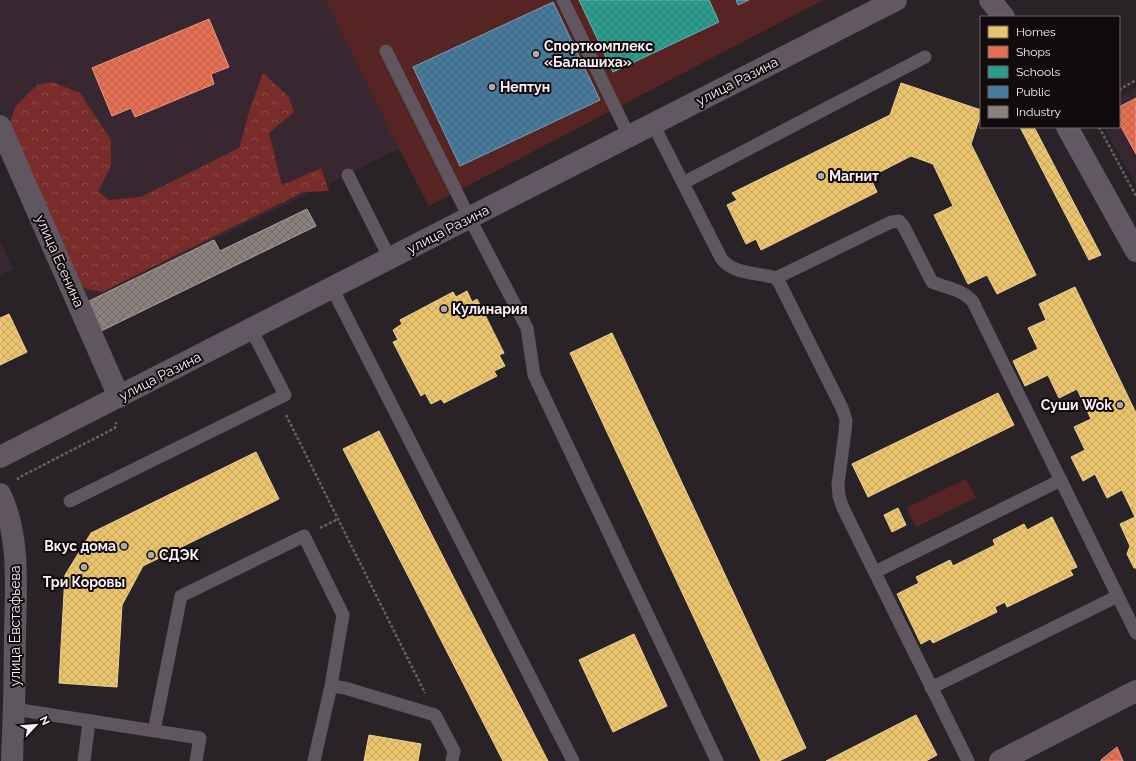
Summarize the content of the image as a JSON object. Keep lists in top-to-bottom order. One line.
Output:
{"streets":{"main road":["улица Разина"],"street":["улица Есенина","улица Евстафьева"]},"crossings":[["улица Разина","улица Есенина"]],"places":["Спорткомплекс «Балашиха»","Нептун","Магнит","Кулинария","Суши Wok","Вкус дома","СДЭК","Три Коровы"],"legend":["Homes","Shops","Schools","Public","Industry"],"north":"top right"}
